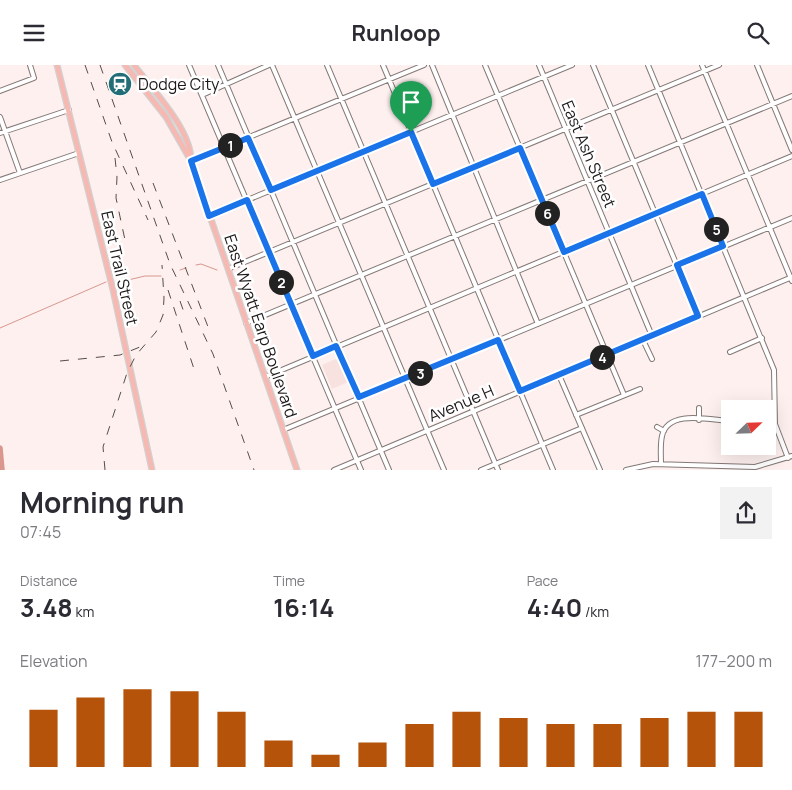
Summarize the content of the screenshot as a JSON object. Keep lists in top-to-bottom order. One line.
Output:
{"streets":{"main road":["East Trail Street","East Wyatt Earp Boulevard"],"street":["East Ash Street","Avenue H"]},"crossings":[["East Ash Street","Avenue H"]],"places":{"station":["Dodge City"]},"north":"top right","page":{"header":"Runloop","pins":["1","6","5","2","4","3"],"heading":["Morning run","07:45"],"stats":[["Distance","3.48 km"],["Time","16:14"],["Pace","4:40 /km"]],"chart":["Elevation","177–200 m"]}}
